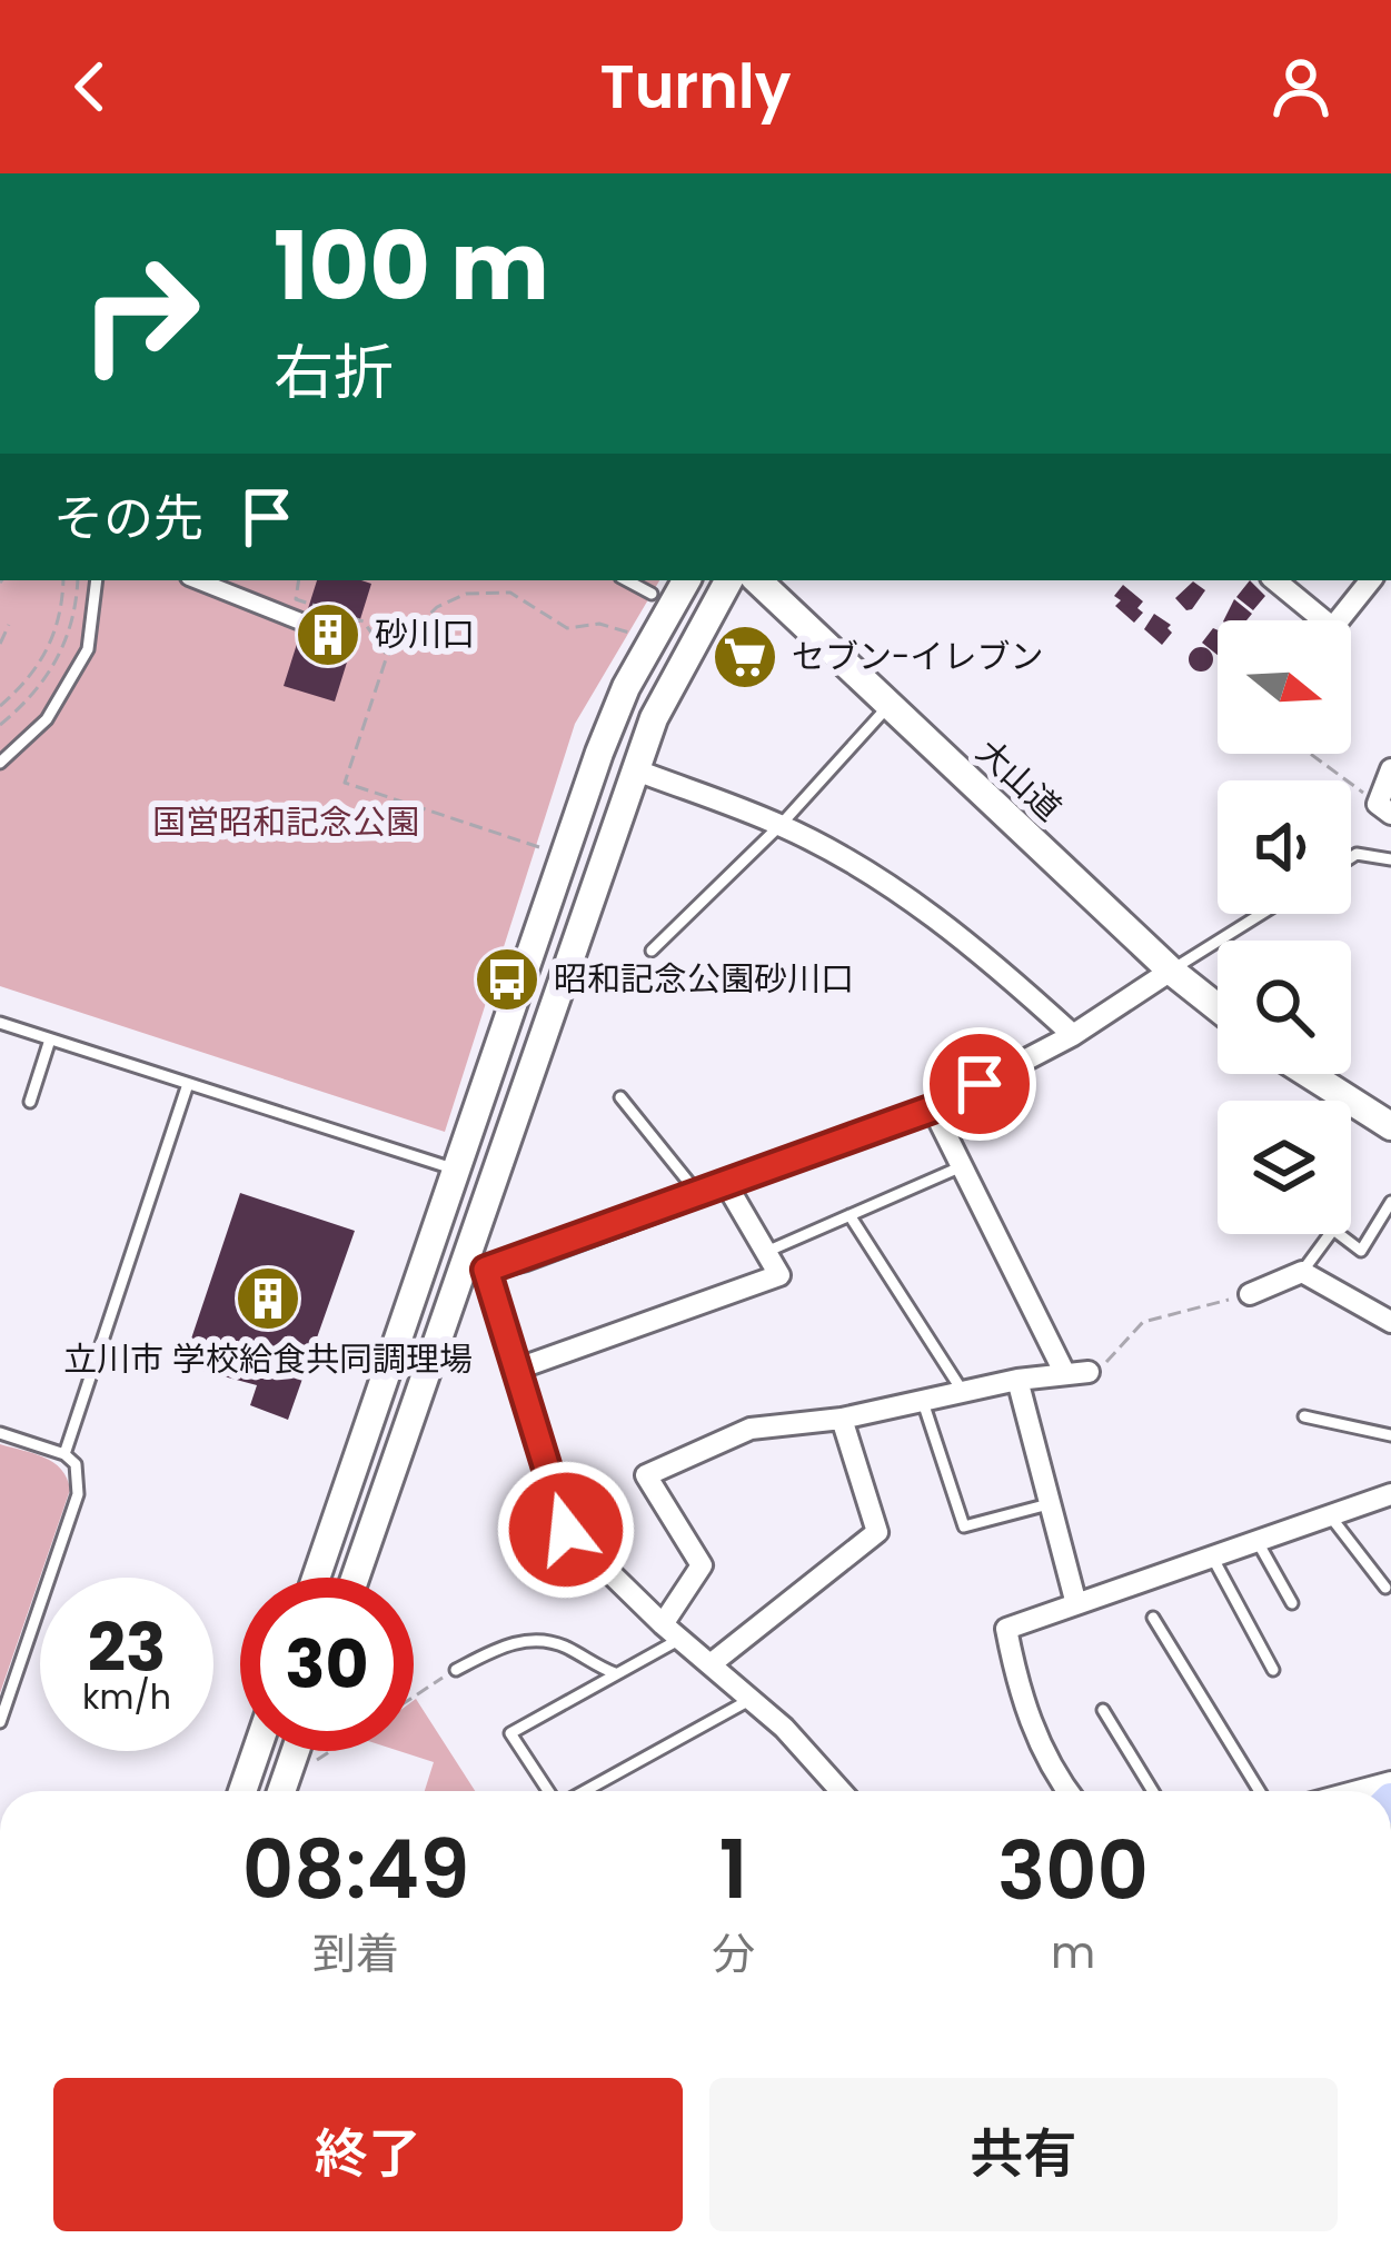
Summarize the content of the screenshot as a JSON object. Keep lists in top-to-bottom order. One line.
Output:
{"streets":{"street":["大山道"]},"parks":["国営昭和記念公園"],"places":{"building":["砂川口","立川市 学校給食共同調理場"],"supermarket":["セブン-イレブン"],"bus stop":["昭和記念公園砂川口"]},"north":"right","page":{"header":"Turnly","turn":["100 m","右折"],"then":"その先","speed":"23 km/h","limit":"30","eta":["08:49","到着","1","分","300","m"],"buttons":["終了","共有"]}}
